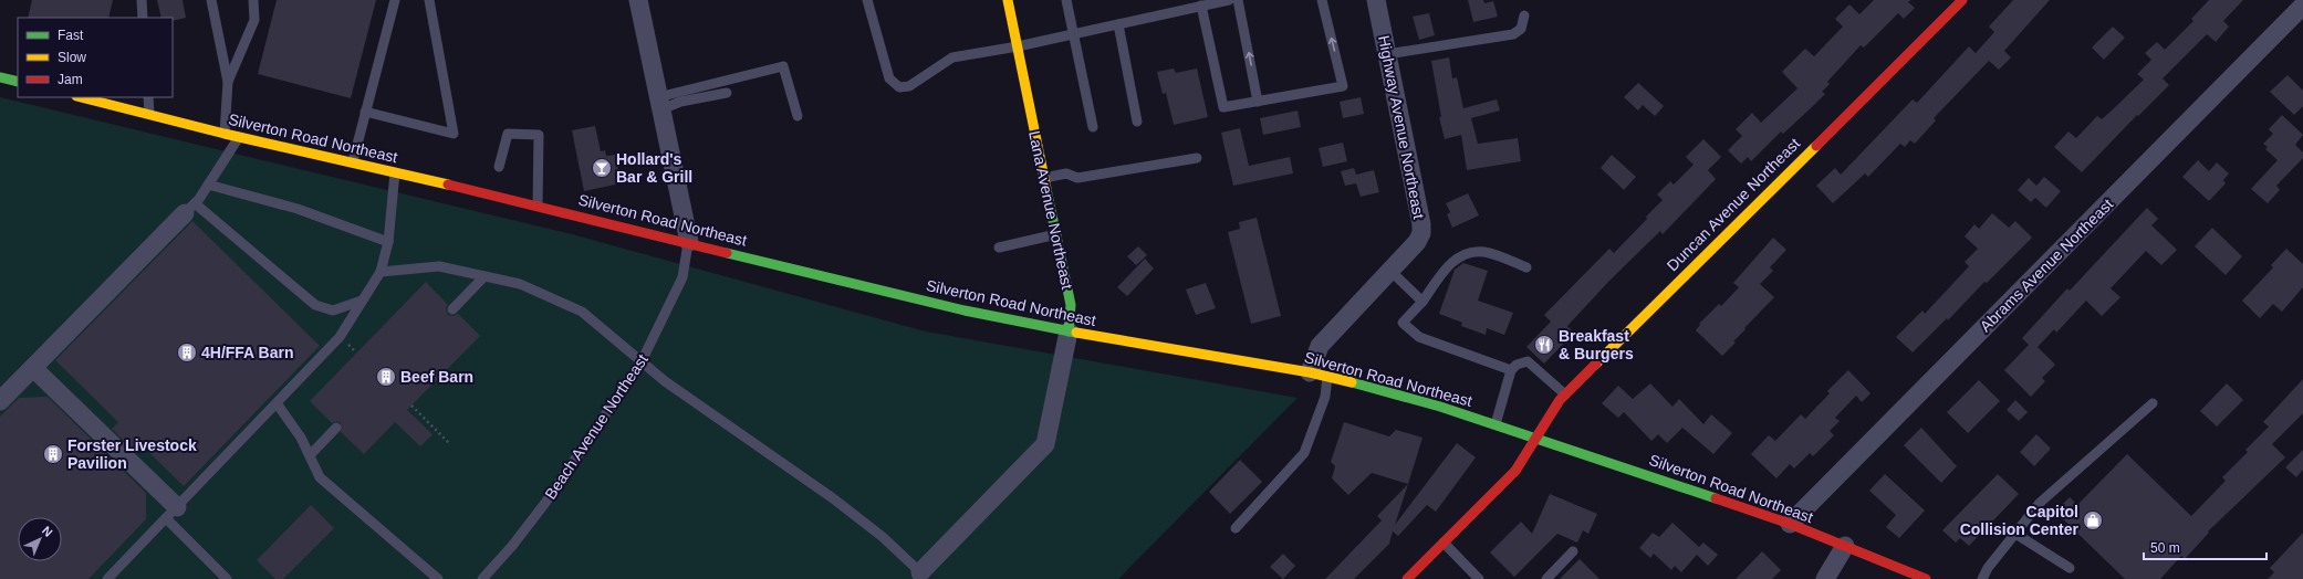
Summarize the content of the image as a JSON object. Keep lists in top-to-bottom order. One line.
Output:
{"streets":{"main road":["Silverton Road Northeast","Duncan Avenue Northeast","Lana Avenue Northeast"],"street":["Highway Avenue Northeast","Abrams Avenue Northeast","Beach Avenue Northeast"]},"crossings":[["Highway Avenue Northeast","Silverton Road Northeast"],["Silverton Road Northeast","Duncan Avenue Northeast"],["Silverton Road Northeast","Lana Avenue Northeast"],["Silverton Road Northeast","Abrams Avenue Northeast"],["Silverton Road Northeast","Beach Avenue Northeast"]],"places":{"bar":["Hollard's Bar & Grill"],"restaurant":["Breakfast & Burgers"],"building":["4H/FFA Barn","Beef Barn","Forster Livestock Pavilion"],"shop":["Capitol Collision Center"]},"legend":["Fast","Slow","Jam"],"scale_bar":"50 m","north":"top right"}
